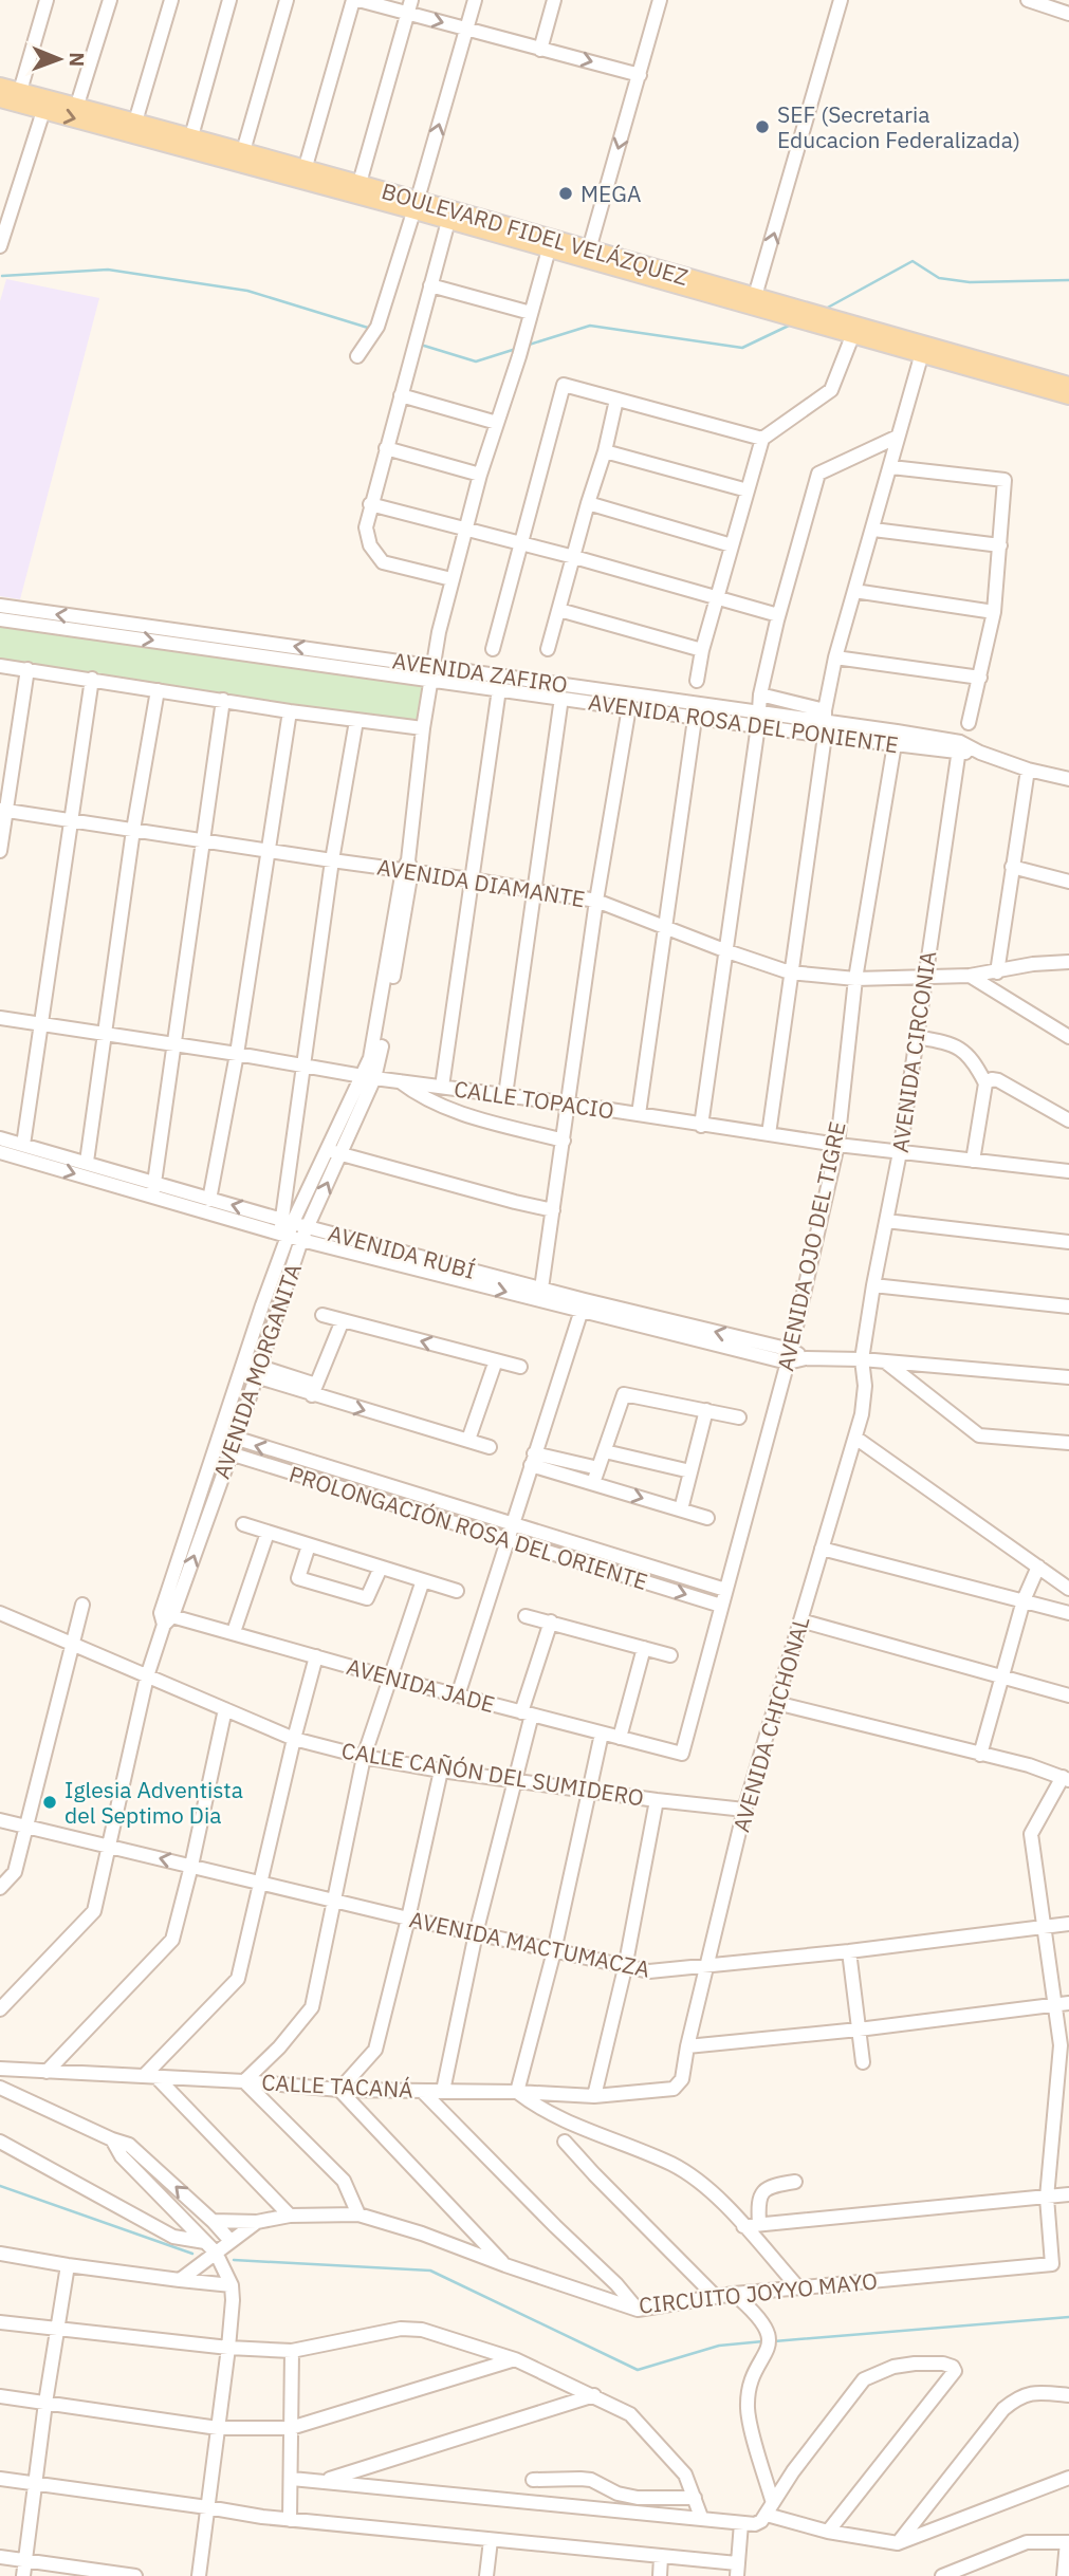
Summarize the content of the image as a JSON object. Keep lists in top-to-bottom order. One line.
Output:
{"streets":{"main road":["BOULEVARD FIDEL VELÁZQUEZ"],"street":["AVENIDA ZAFIRO","AVENIDA ROSA DEL PONIENTE","AVENIDA DIAMANTE","AVENIDA CIRCONIA","CALLE TOPACIO","AVENIDA OJO DEL TIGRE","AVENIDA RUBÍ","AVENIDA MORGANITA","PROLONGACIÓN ROSA DEL ORIENTE","AVENIDA JADE","AVENIDA CHICHONAL","CALLE CAÑÓN DEL SUMIDERO","AVENIDA MACTUMACZA","CALLE TACANÁ","CIRCUITO JOYYO MAYO"]},"crossings":[["AVENIDA ZAFIRO","AVENIDA ROSA DEL PONIENTE"],["AVENIDA ZAFIRO","AVENIDA CIRCONIA"],["AVENIDA ZAFIRO","AVENIDA OJO DEL TIGRE"],["AVENIDA DIAMANTE","AVENIDA CIRCONIA"],["AVENIDA DIAMANTE","AVENIDA OJO DEL TIGRE"],["AVENIDA CIRCONIA","CALLE TOPACIO"],["AVENIDA CIRCONIA","AVENIDA RUBÍ"],["AVENIDA CIRCONIA","AVENIDA CHICHONAL"],["CALLE TOPACIO","AVENIDA OJO DEL TIGRE"],["CALLE TOPACIO","AVENIDA MORGANITA"],["AVENIDA OJO DEL TIGRE","AVENIDA RUBÍ"],["AVENIDA OJO DEL TIGRE","PROLONGACIÓN ROSA DEL ORIENTE"],["AVENIDA OJO DEL TIGRE","AVENIDA JADE"],["AVENIDA RUBÍ","AVENIDA MORGANITA"],["AVENIDA RUBÍ","AVENIDA CHICHONAL"],["AVENIDA MORGANITA","PROLONGACIÓN ROSA DEL ORIENTE"],["AVENIDA MORGANITA","AVENIDA JADE"],["AVENIDA MORGANITA","CALLE CAÑÓN DEL SUMIDERO"],["AVENIDA MORGANITA","AVENIDA MACTUMACZA"],["AVENIDA CHICHONAL","CALLE CAÑÓN DEL SUMIDERO"],["AVENIDA CHICHONAL","AVENIDA MACTUMACZA"],["AVENIDA CHICHONAL","CALLE TACANÁ"]],"places":["SEF (Secretaria Educacion Federalizada)","MEGA","Iglesia Adventista del Septimo Dia"],"north":"right"}
